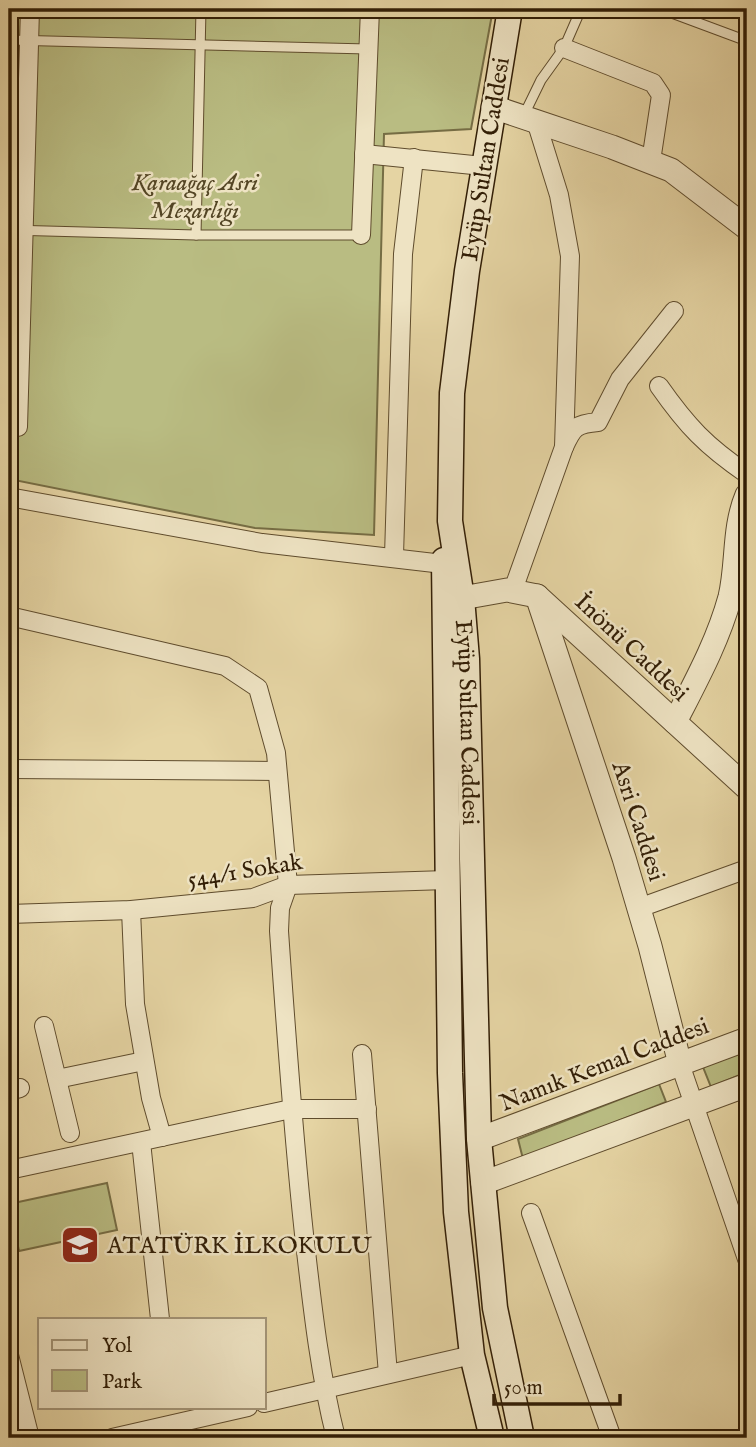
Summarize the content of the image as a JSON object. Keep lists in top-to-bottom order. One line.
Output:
{"streets":{"main road":["Eyüp Sultan Caddesi"],"street":["İnönü Caddesi","Asri Caddesi","544/1 Sokak","Namık Kemal Caddesi"]},"crossings":[["Eyüp Sultan Caddesi","İnönü Caddesi"],["Eyüp Sultan Caddesi","Namık Kemal Caddesi"],["İnönü Caddesi","Asri Caddesi"],["Asri Caddesi","Namık Kemal Caddesi"]],"parks":["Karaağaç Asri Mezarlığı"],"places":{"school or university":["ATATÜRK İLKOKULU"]},"legend":["Yol","Park"],"scale_bar":"50 m"}
